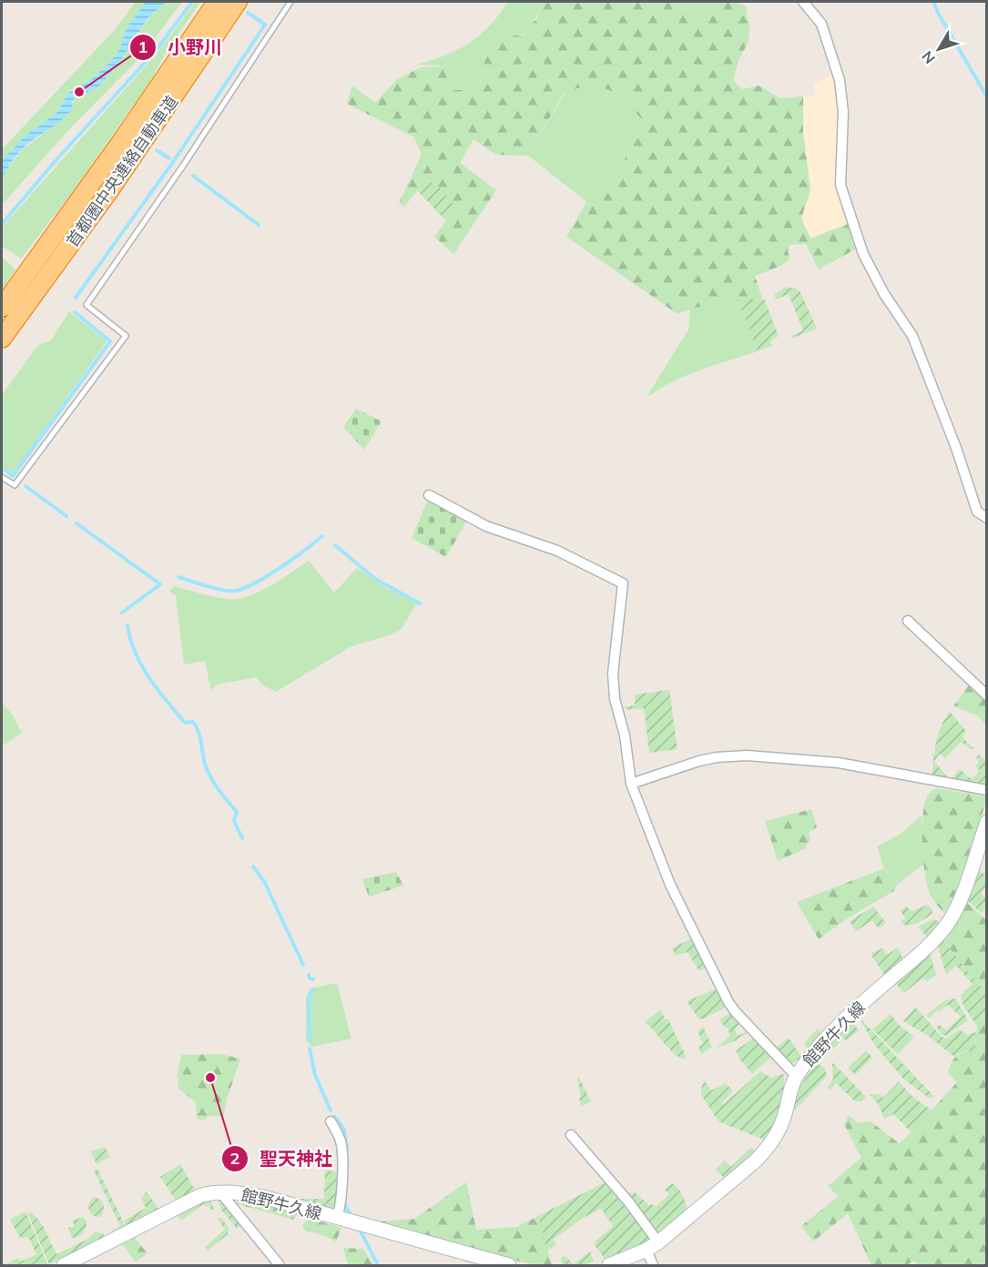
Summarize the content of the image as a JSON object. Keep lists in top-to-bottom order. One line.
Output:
{"streets":{"highway":["首都圏中央連絡自動車道"],"main road":["館野牛久線"]},"places":["小野川","聖天神社"],"north":"bottom left"}
